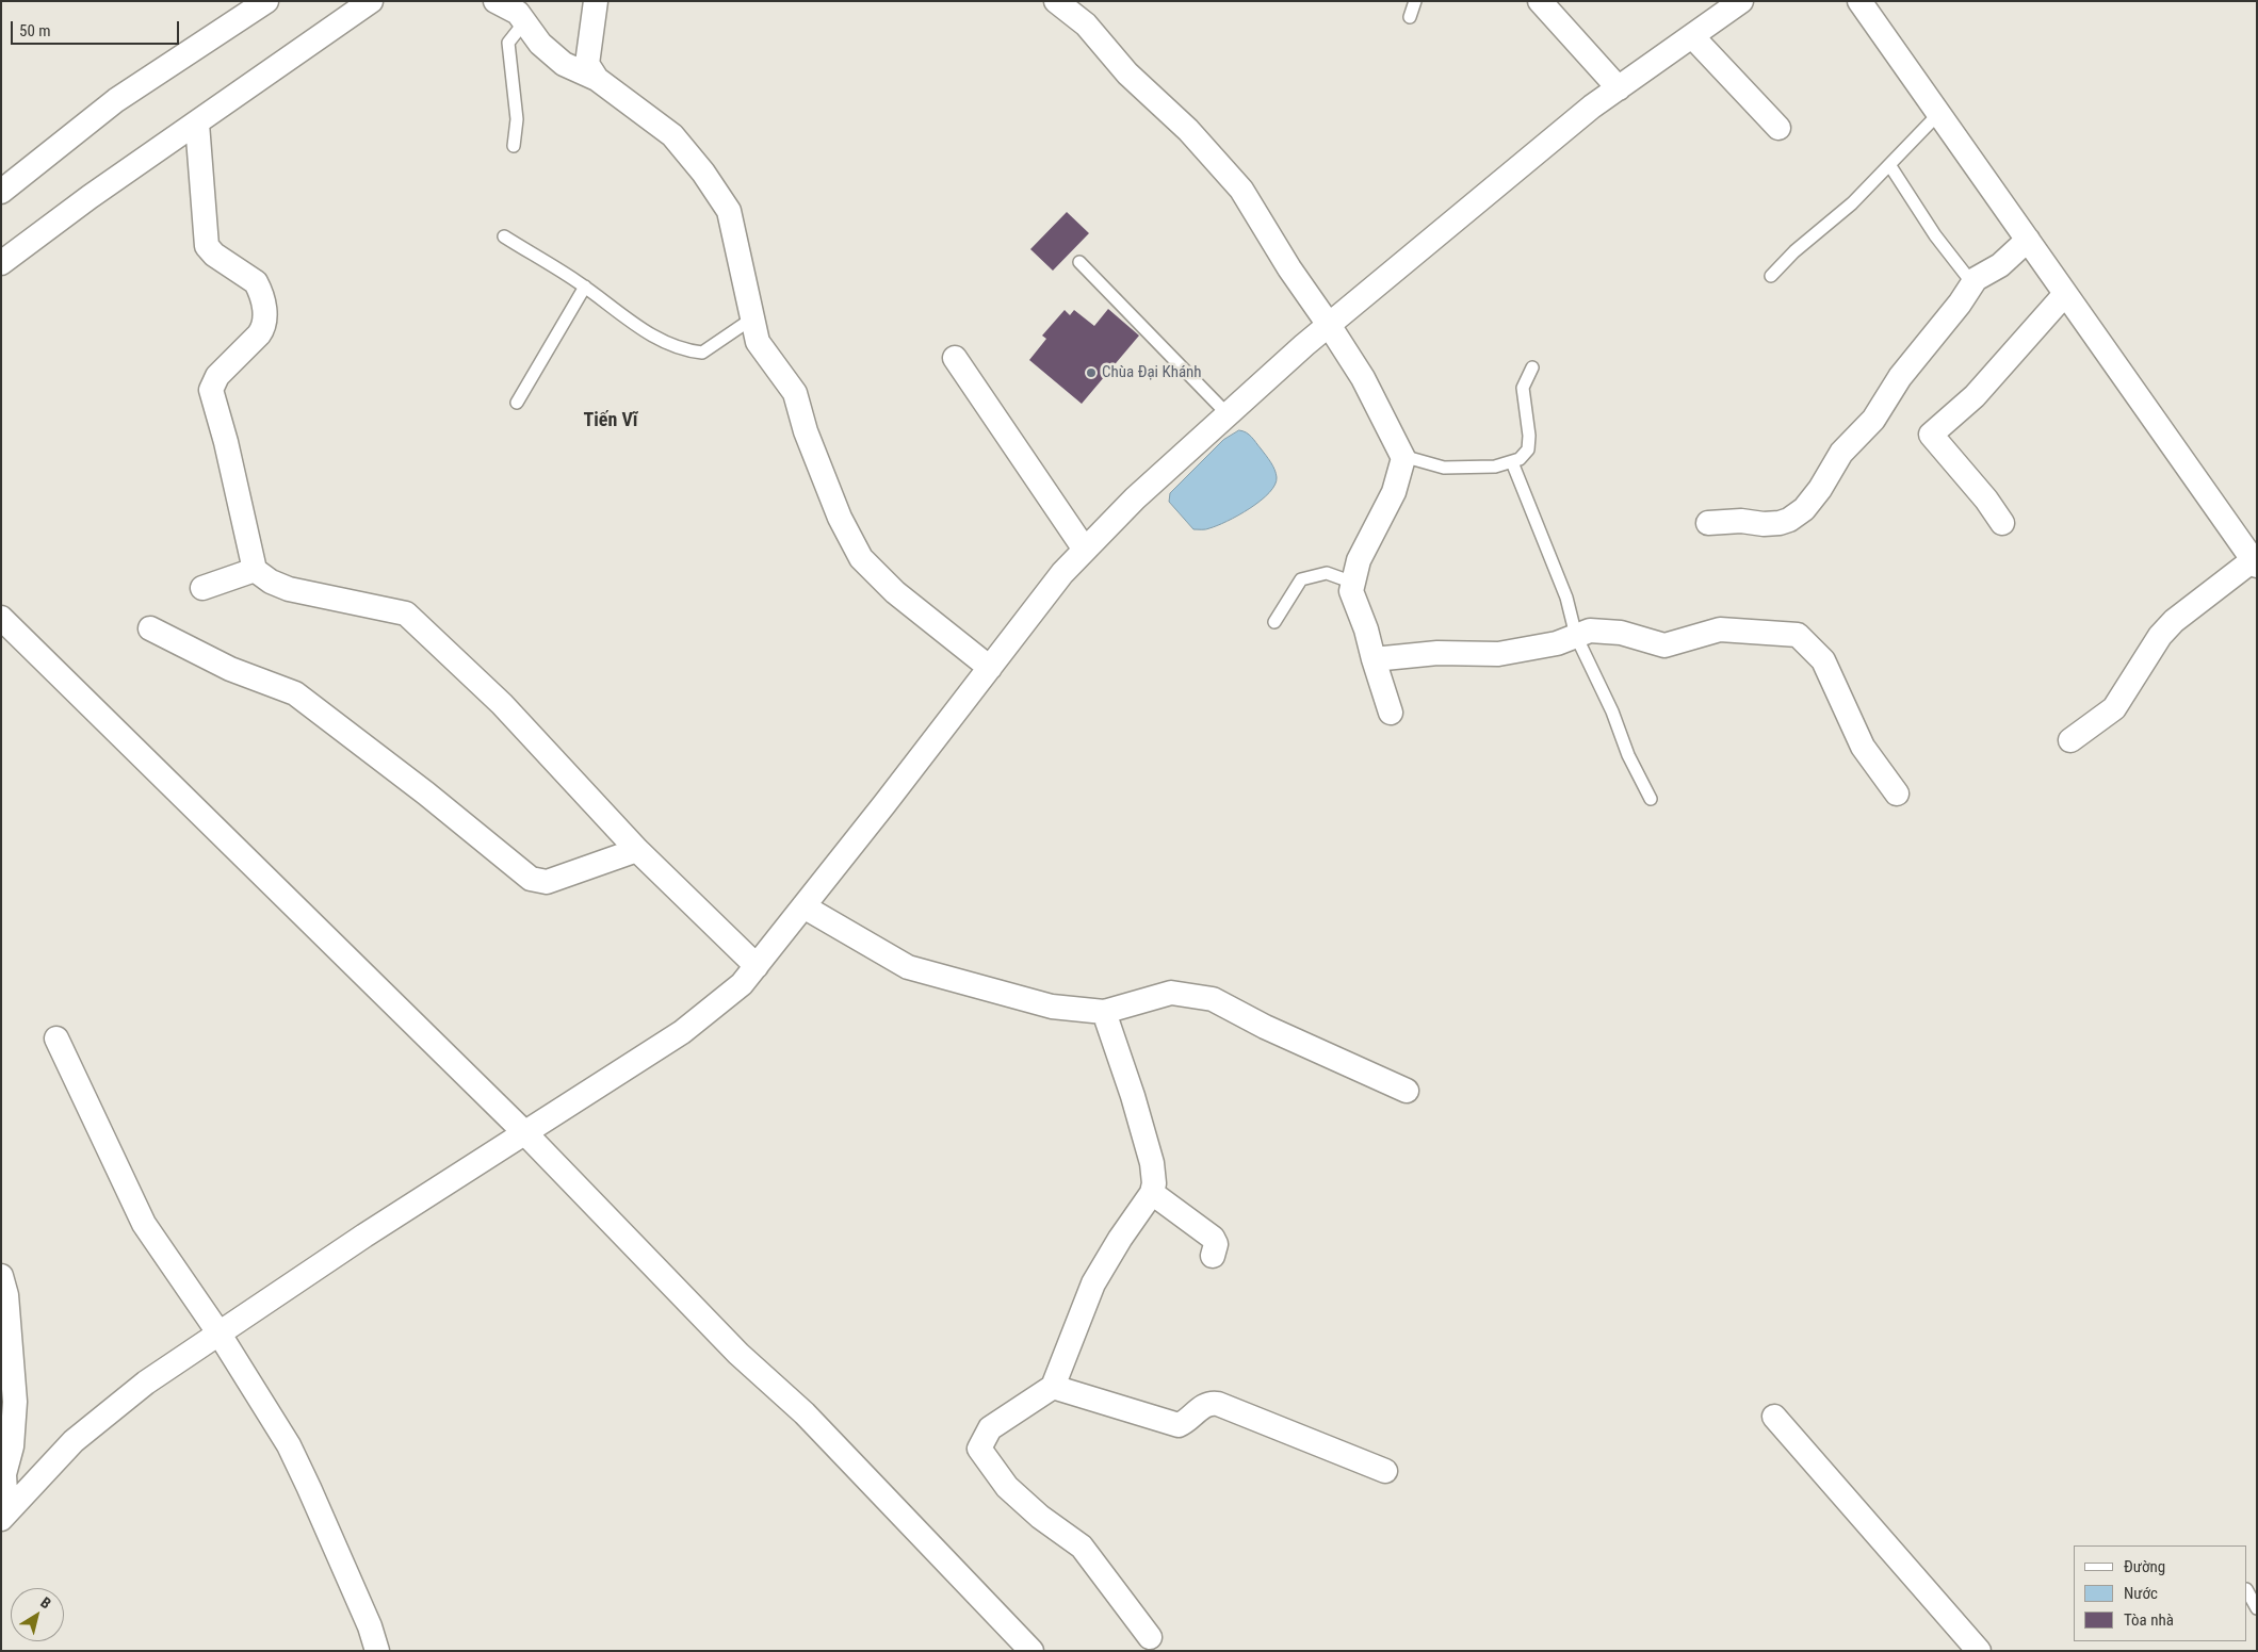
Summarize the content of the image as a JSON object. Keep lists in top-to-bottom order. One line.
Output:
{"districts":["Tiến Vĩ"],"places":["Chùa Đại Khánh"],"legend":["Đường","Nước","Tòa nhà"],"scale_bar":"50 m","north":"top right"}
